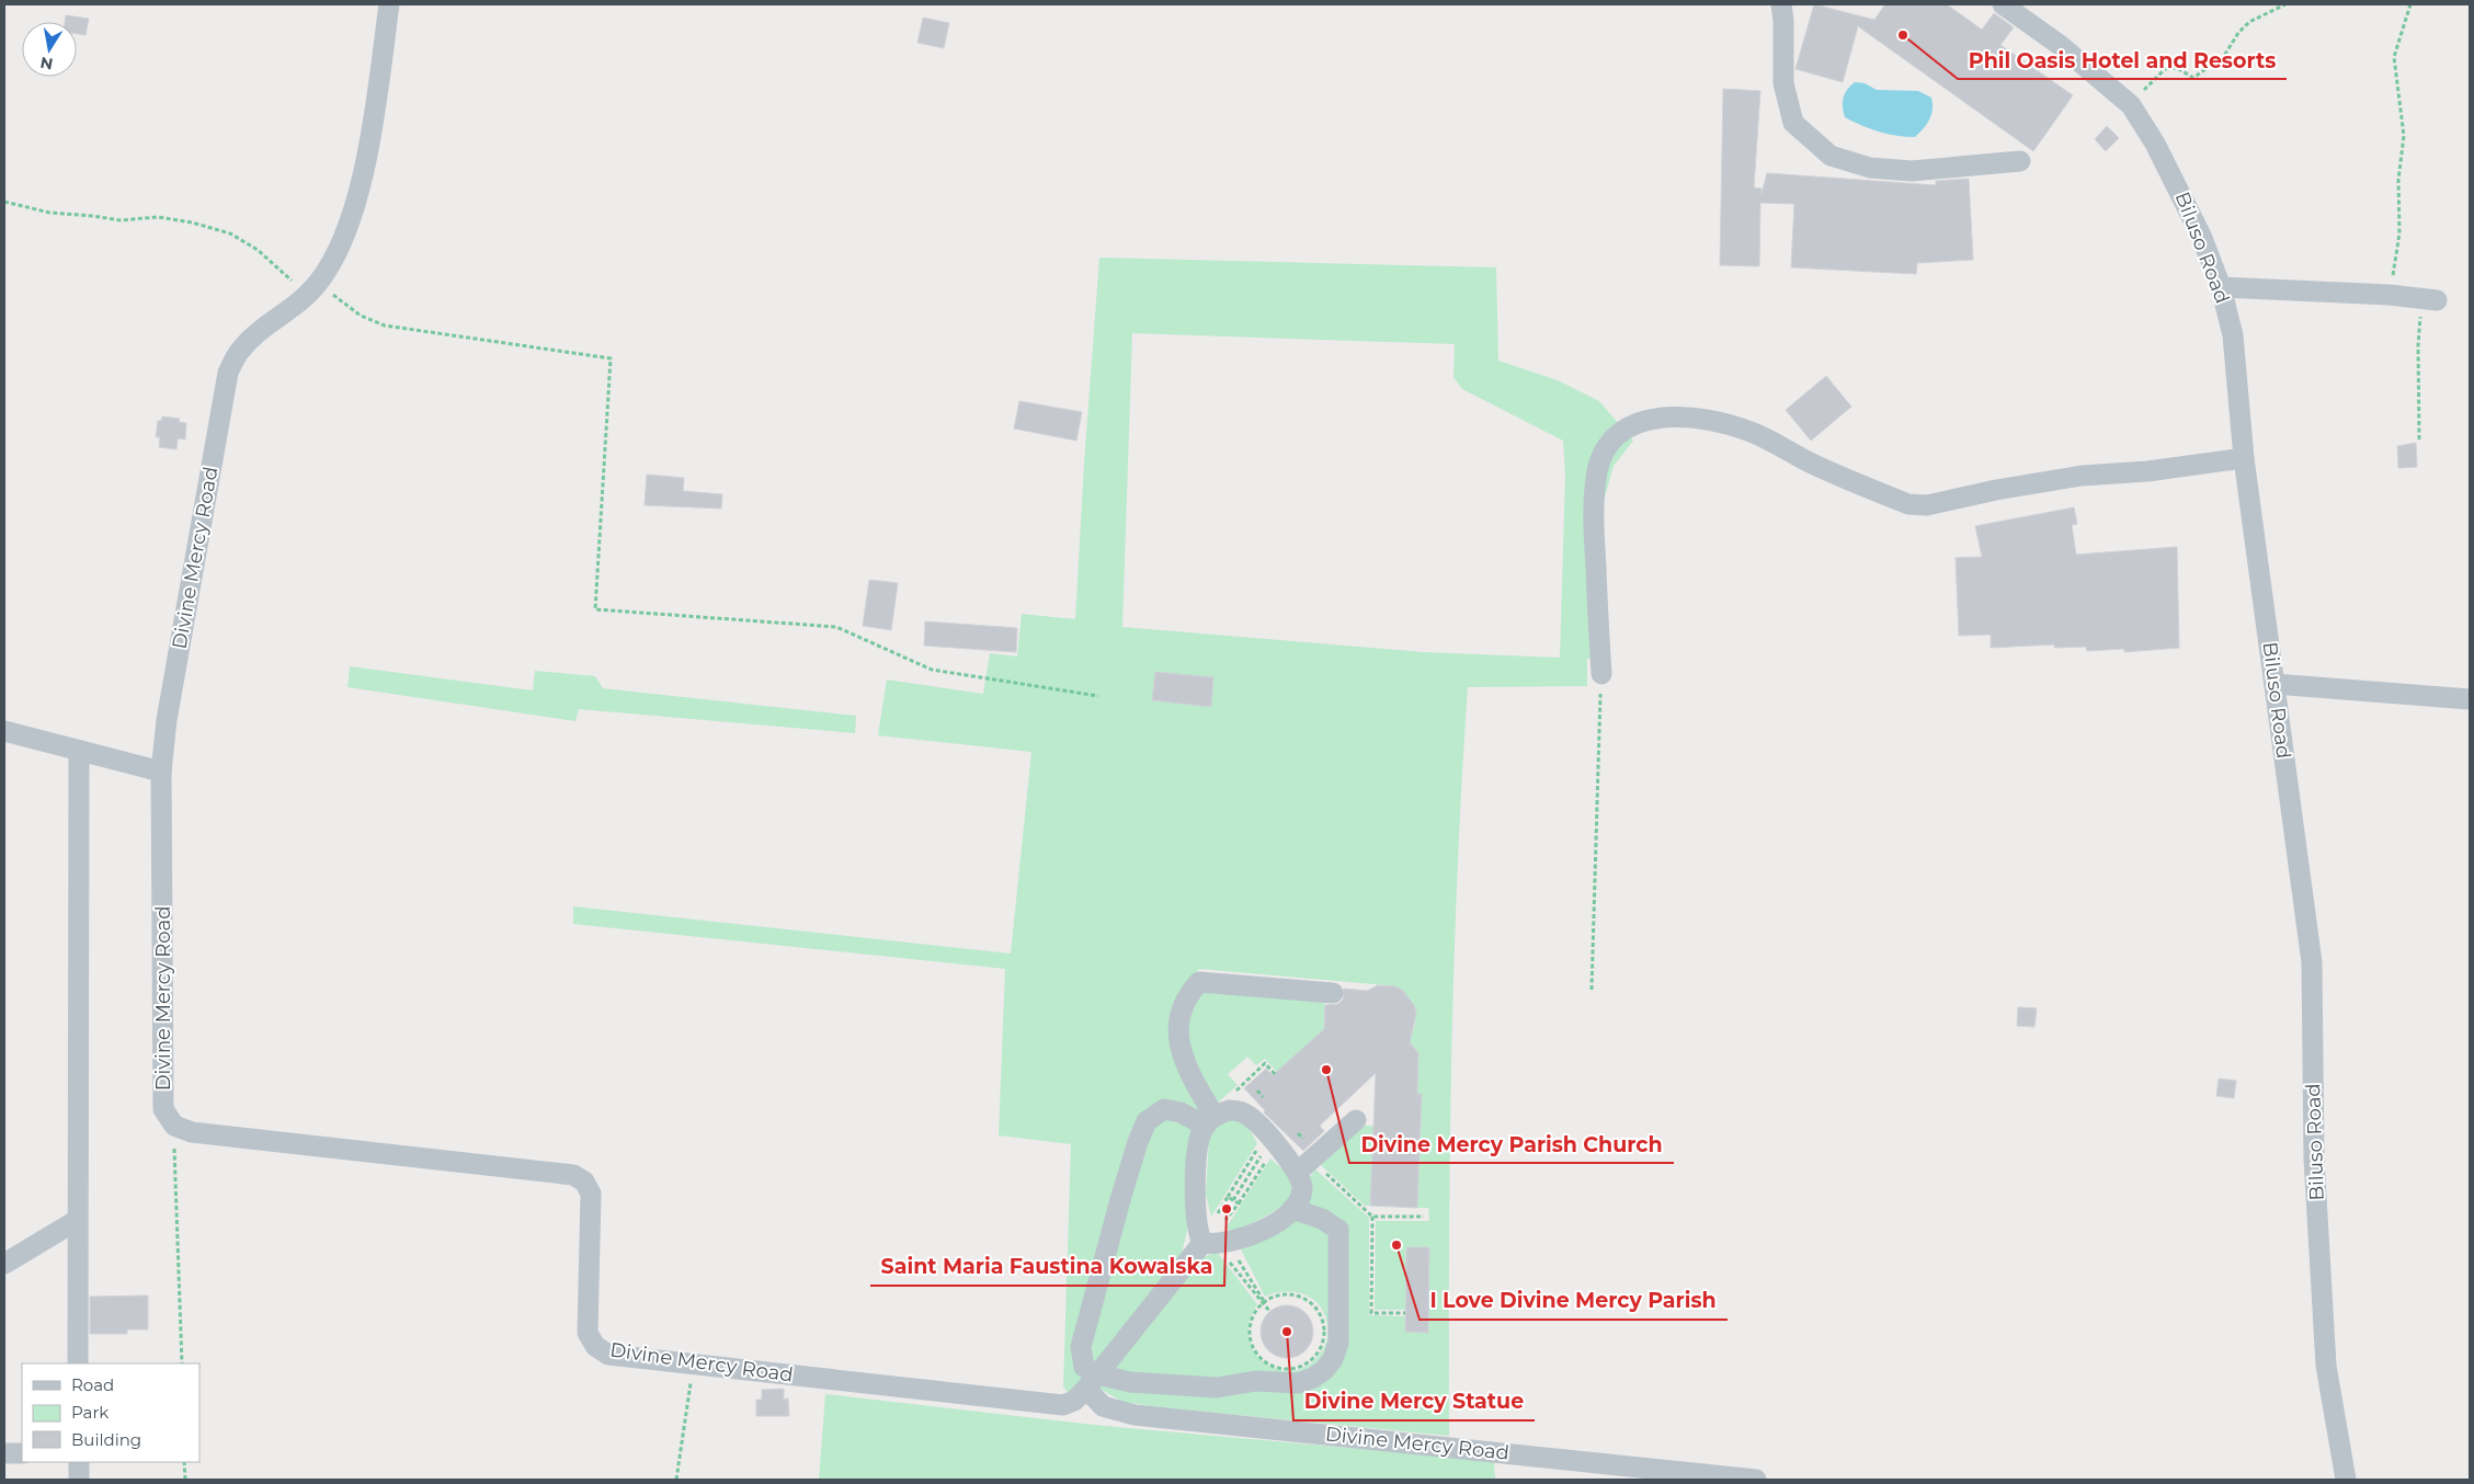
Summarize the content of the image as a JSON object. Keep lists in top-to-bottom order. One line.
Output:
{"streets":{"street":["Biluso Road","Divine Mercy Road"]},"places":["Phil Oasis Hotel and Resorts","Divine Mercy Parish Church","Saint Maria Faustina Kowalska","I Love Divine Mercy Parish","Divine Mercy Statue"],"legend":["Road","Park","Building"],"north":"bottom"}
